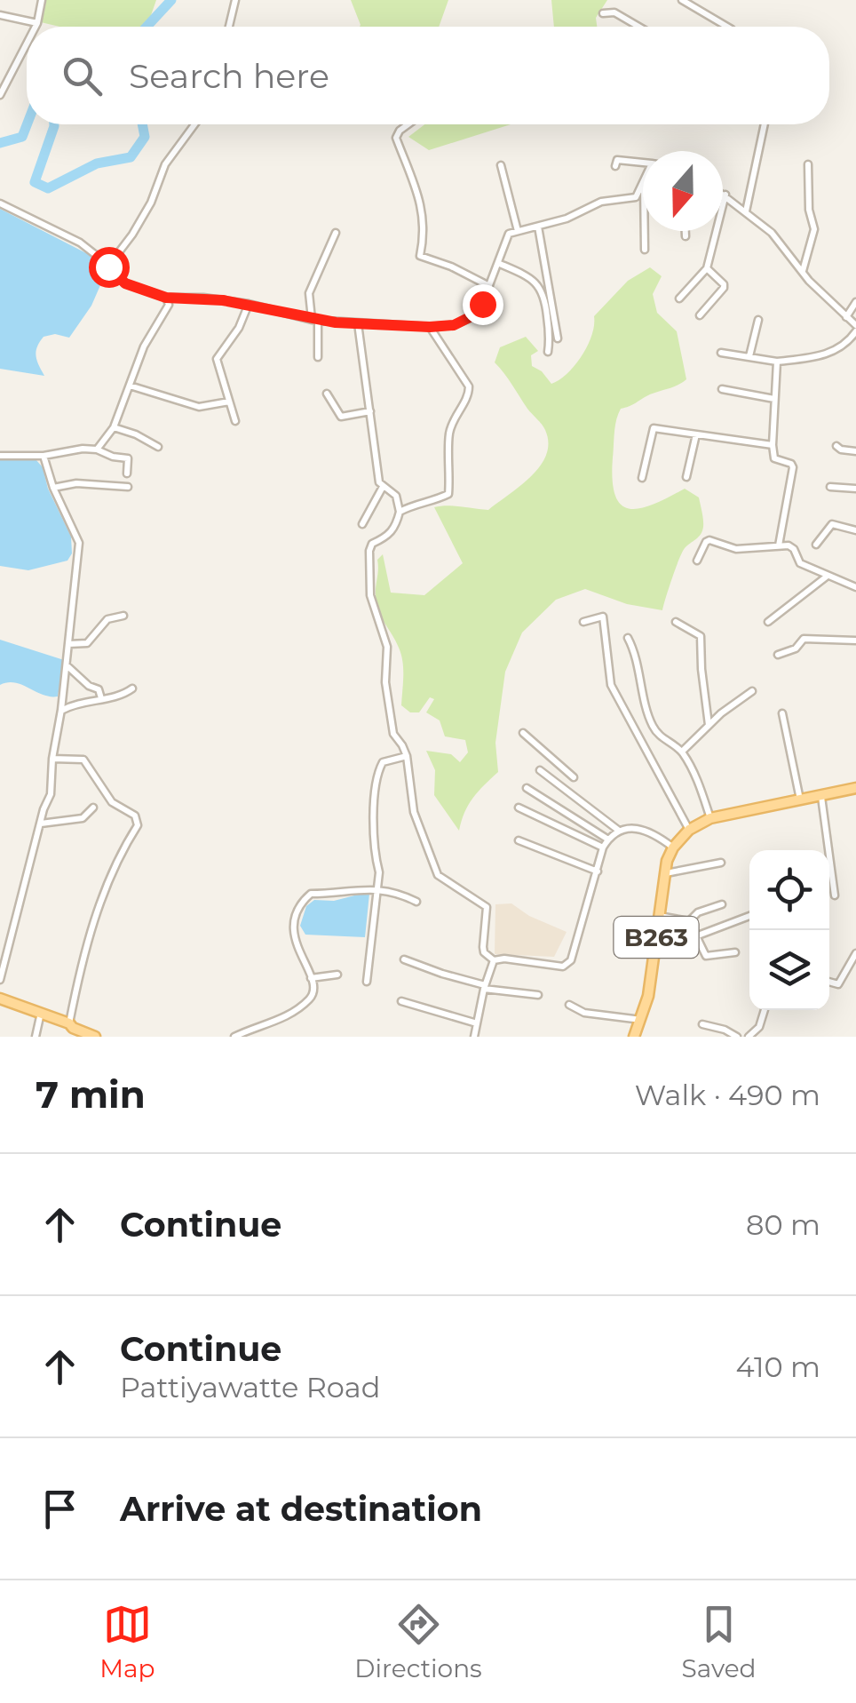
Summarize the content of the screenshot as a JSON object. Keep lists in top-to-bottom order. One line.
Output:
{"streets":{"main road":["B263"]},"north":"bottom","page":{"search":"Search here","heading":["7 min","Walk · 490 m"],"list":[["Continue","80 m"],["Continue","Pattiyawatte Road","410 m"],"Arrive at destination"],"nav":["Map","Directions","Saved"]}}
